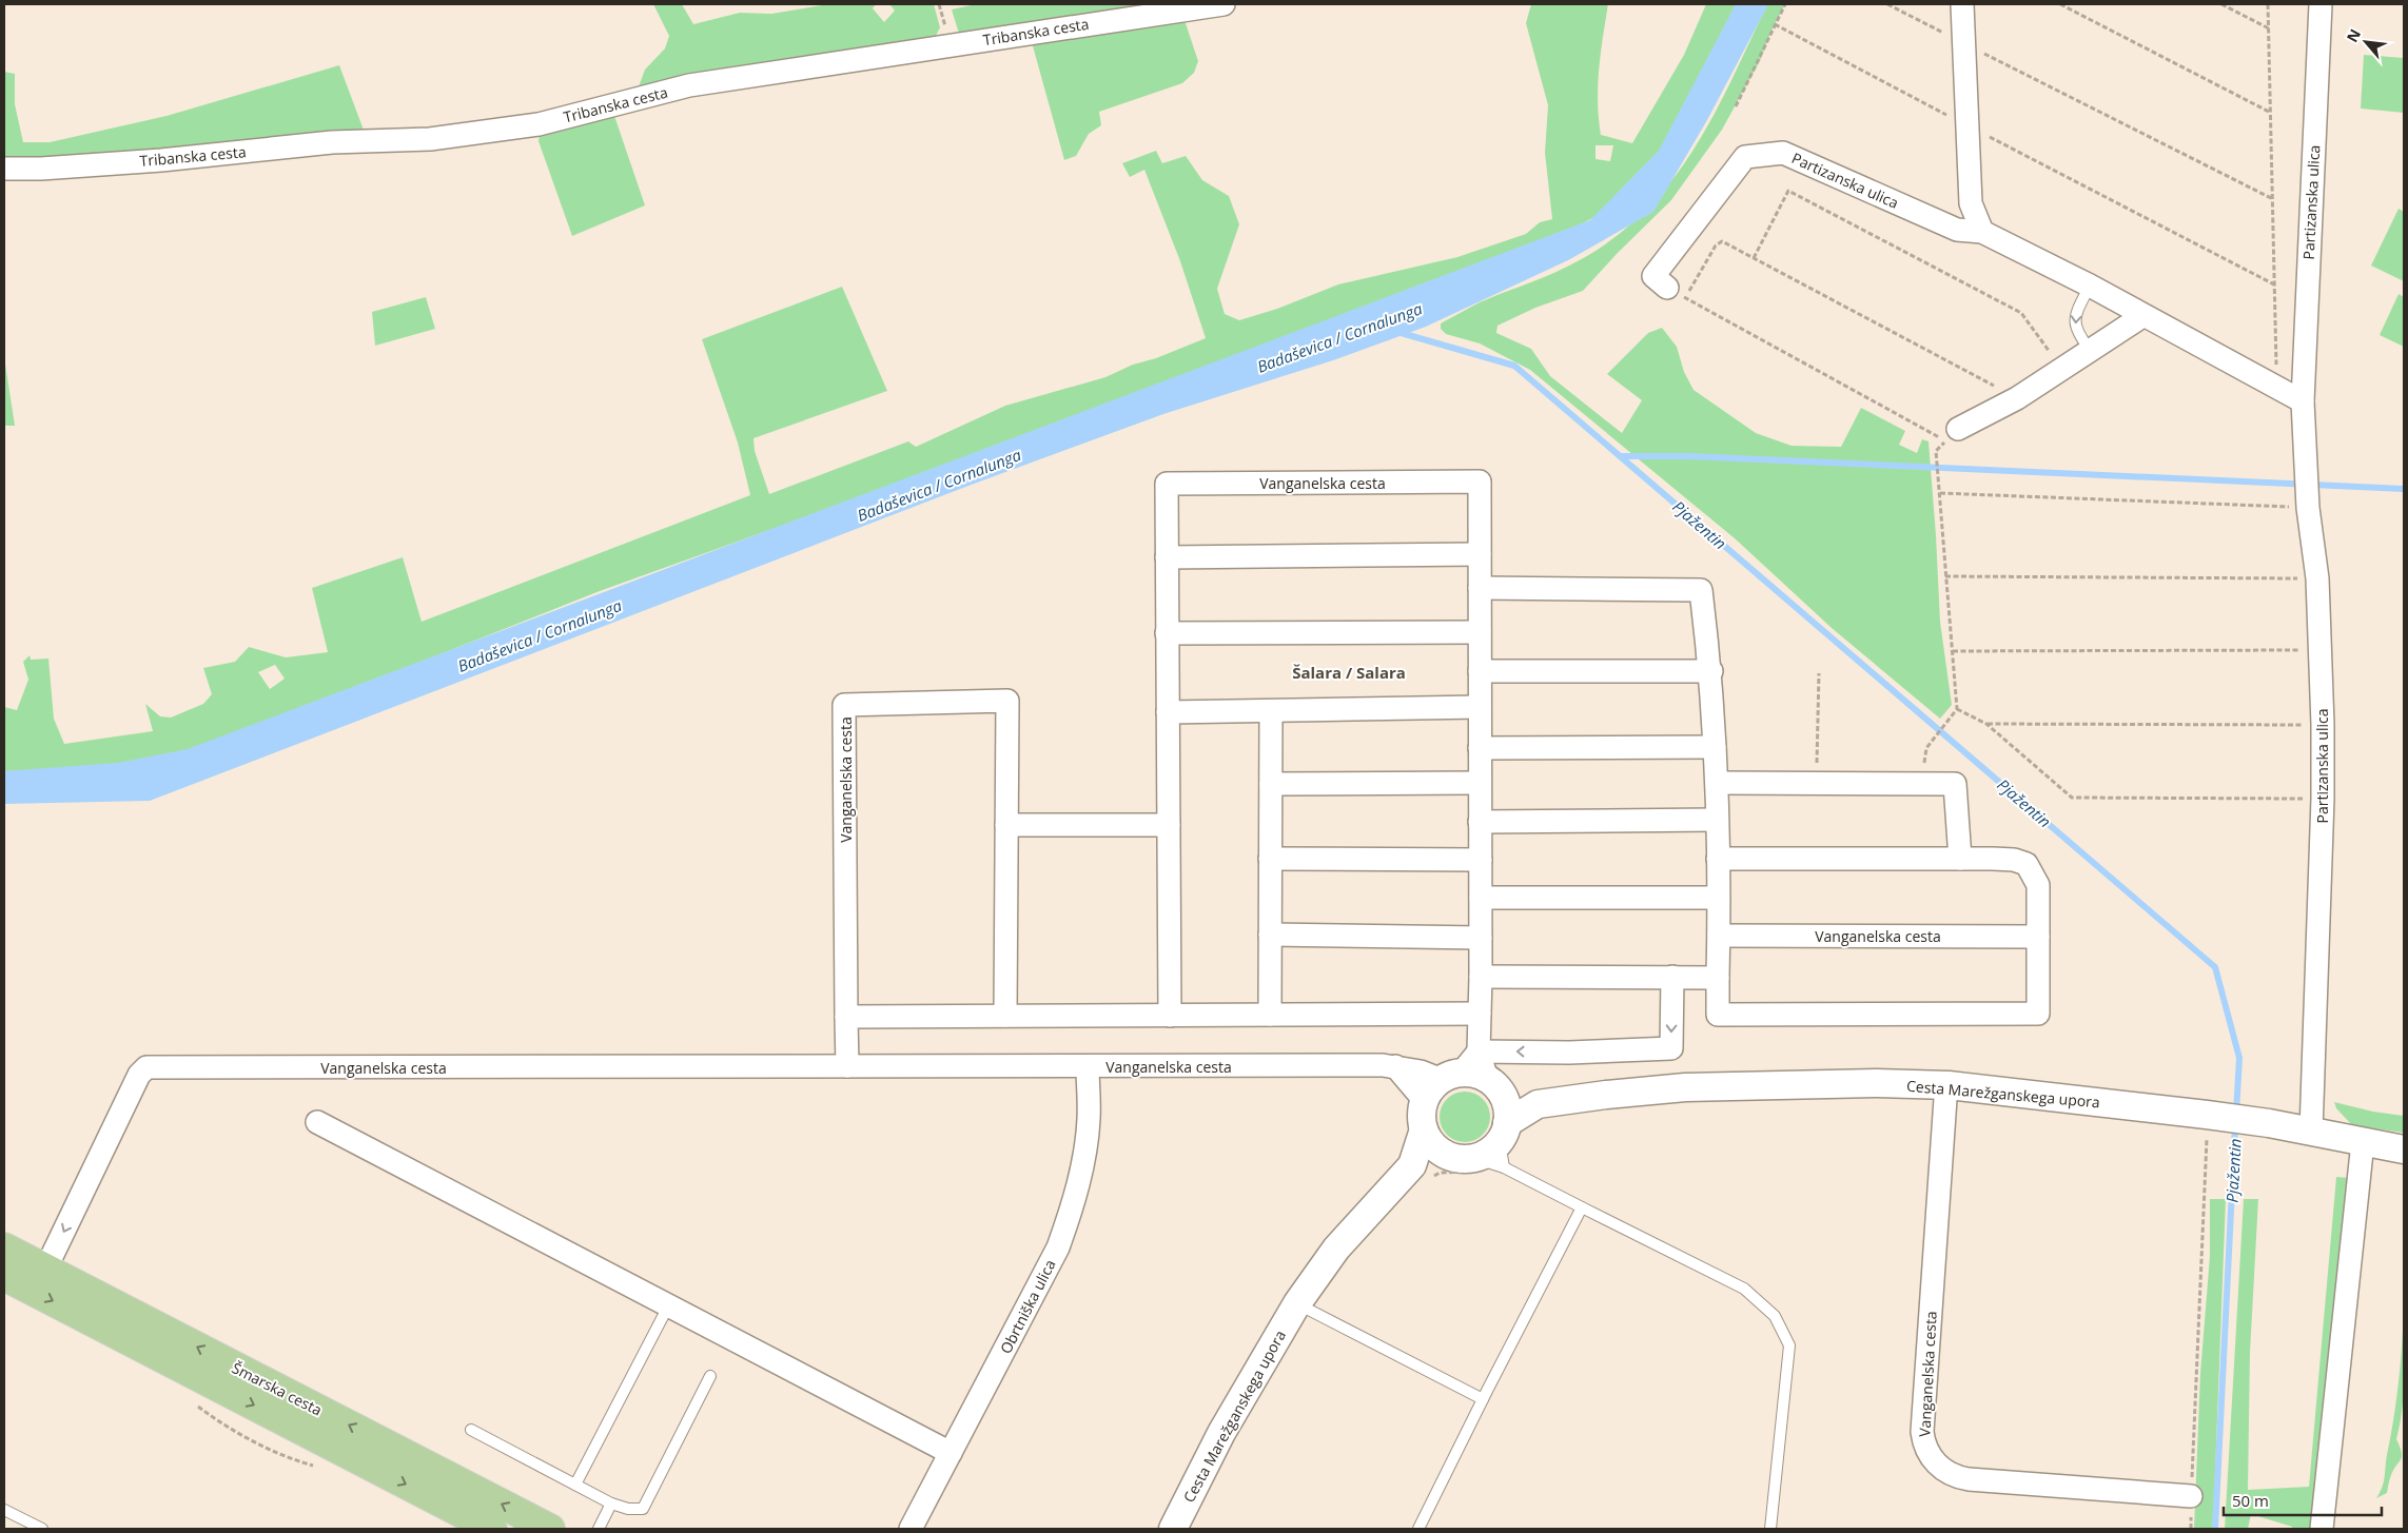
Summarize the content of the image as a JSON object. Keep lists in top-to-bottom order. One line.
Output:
{"streets":{"main road":["Šmarska cesta"],"street":["Tribanska cesta","Partizanska ulica","Vanganelska cesta","Cesta Marežganskega upora","Obrtniška ulica"]},"crossings":[["Partizanska ulica","Cesta Marežganskega upora"],["Vanganelska cesta","Cesta Marežganskega upora"],["Vanganelska cesta","Obrtniška ulica"],["Vanganelska cesta","Šmarska cesta"]],"districts":["Šalara / Salara"],"water":["Badaševica / Cornalunga","Pjažentin"],"scale_bar":"50 m","north":"top left"}
